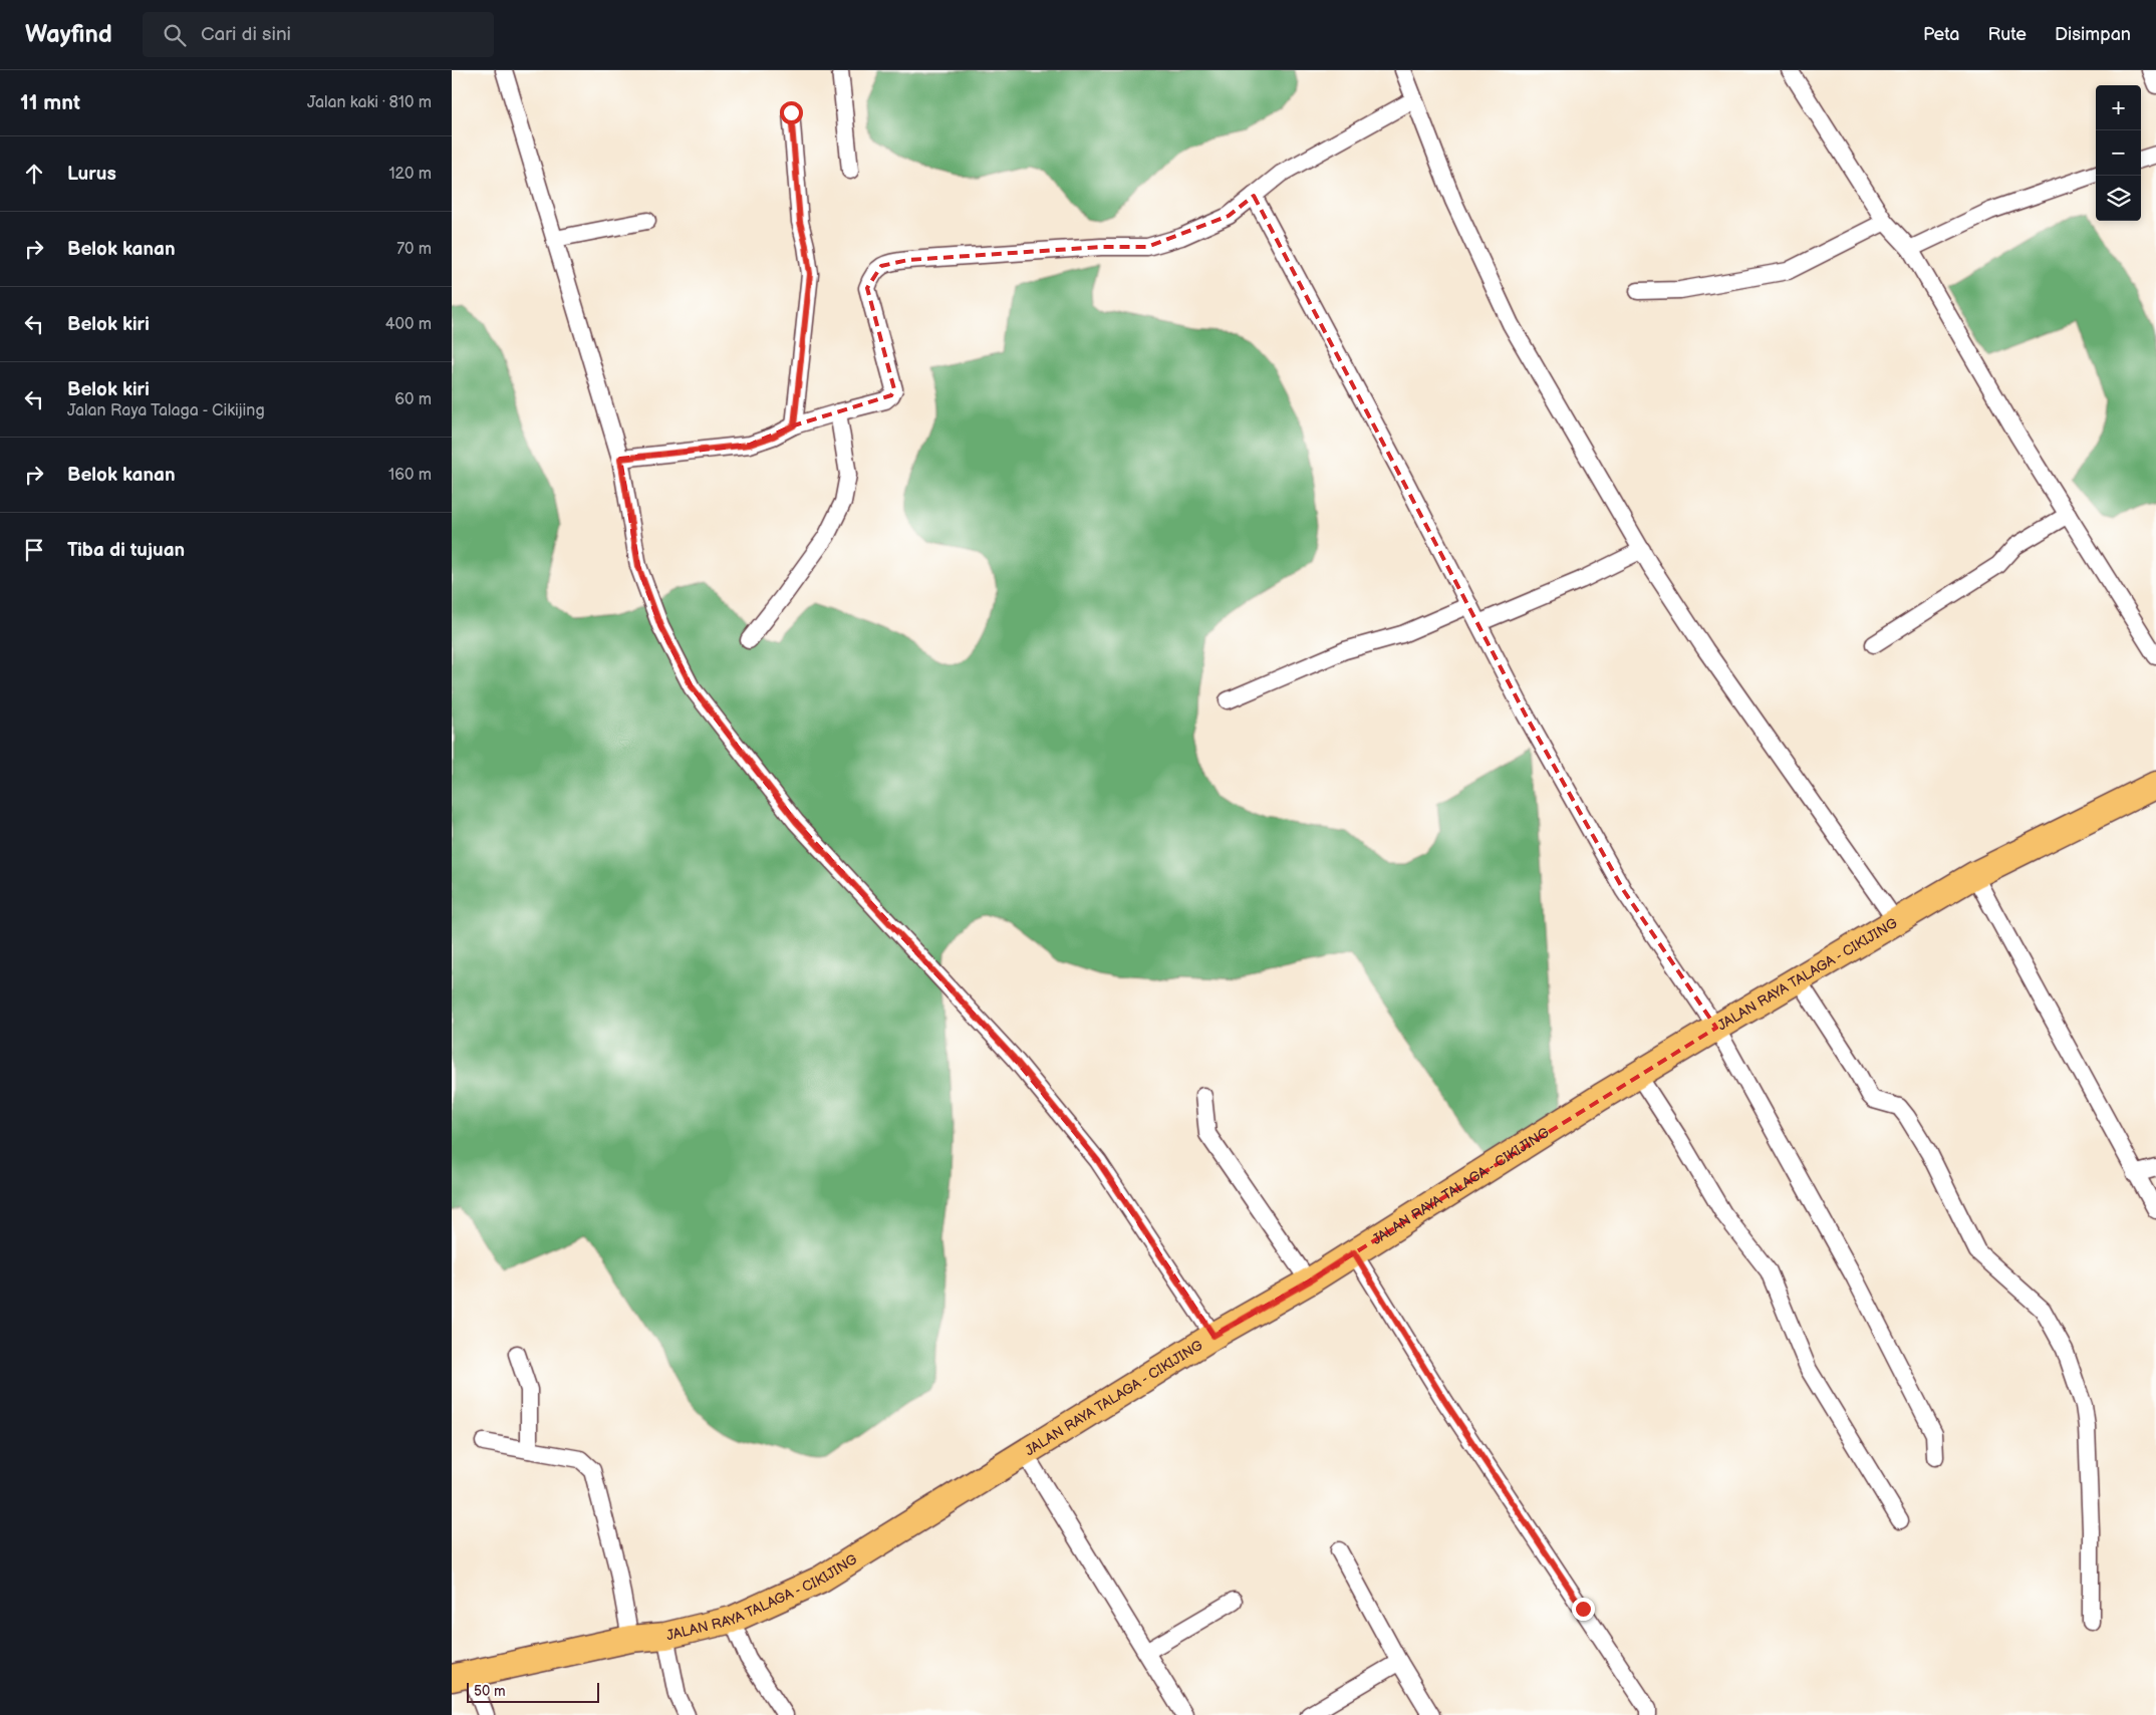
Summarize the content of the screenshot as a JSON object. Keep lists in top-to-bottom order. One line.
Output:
{"streets":{"main road":["JALAN RAYA TALAGA - CIKIJING"]},"scale_bar":"50 m","page":{"header":"Wayfind","search":"Cari di sini","nav":["Peta","Rute","Disimpan"],"heading":["11 mnt","Jalan kaki · 810 m"],"map_buttons":["+","−"],"list":[["Lurus","120 m"],["Belok kanan","70 m"],["Belok kiri","400 m"],["Belok kiri","Jalan Raya Talaga - Cikijing","60 m"],["Belok kanan","160 m"],"Tiba di tujuan"],"scale":"50 m"}}
